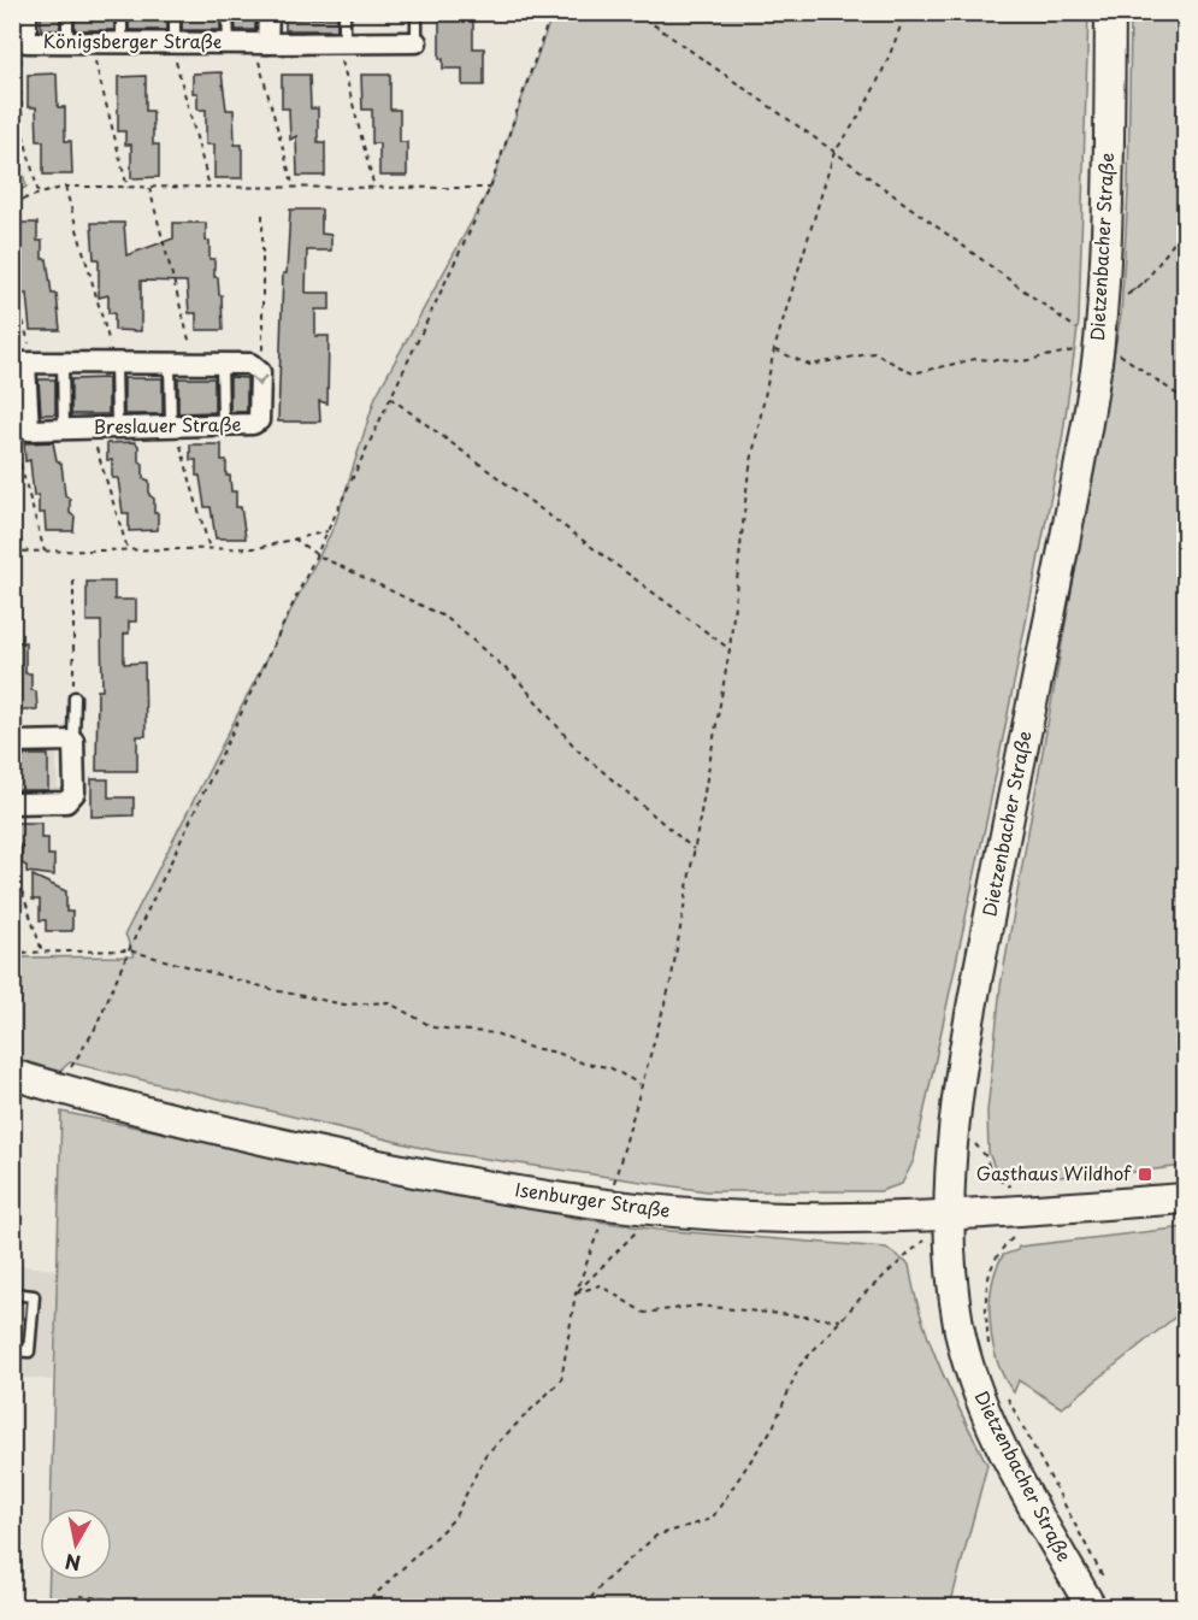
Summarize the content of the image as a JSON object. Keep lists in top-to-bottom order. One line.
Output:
{"streets":{"main road":["Dietzenbacher Straße","Isenburger Straße"],"street":["Königsberger Straße","Breslauer Straße"]},"crossings":[["Dietzenbacher Straße","Isenburger Straße"]],"places":{"transit":["Gasthaus Wildhof"]},"north":"bottom"}
